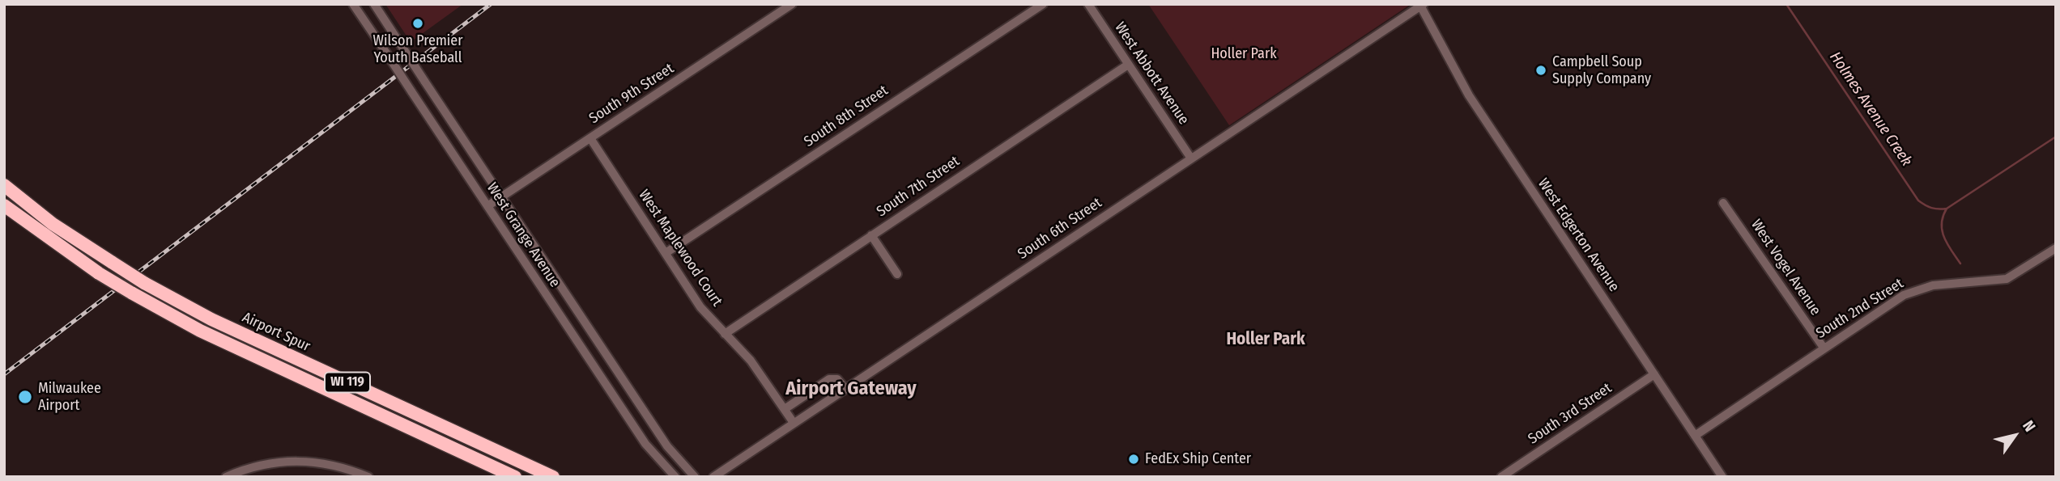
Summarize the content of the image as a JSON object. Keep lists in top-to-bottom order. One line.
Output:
{"streets":{"highway":["Airport Spur","WI 119"],"street":["West Abbott Avenue","South 9th Street","South 8th Street","South 7th Street","South 6th Street","West Grange Avenue","West Edgerton Avenue","West Maplewood Court","West Vogel Avenue","South 2nd Street","South 3rd Street"]},"crossings":[["West Abbott Avenue","South 7th Street"],["West Abbott Avenue","South 6th Street"],["South 9th Street","West Grange Avenue"],["South 9th Street","West Maplewood Court"],["South 8th Street","West Maplewood Court"],["South 7th Street","West Maplewood Court"],["South 6th Street","West Edgerton Avenue"],["South 6th Street","West Maplewood Court"],["West Edgerton Avenue","South 2nd Street"],["West Edgerton Avenue","South 3rd Street"],["West Vogel Avenue","South 2nd Street"]],"districts":["Holler Park","Airport Gateway"],"water":["Holmes Avenue Creek"],"parks":["Holler Park"],"places":["Wilson Premier Youth Baseball","Campbell Soup Supply Company","Milwaukee Airport","FedEx Ship Center"],"north":"top right"}
